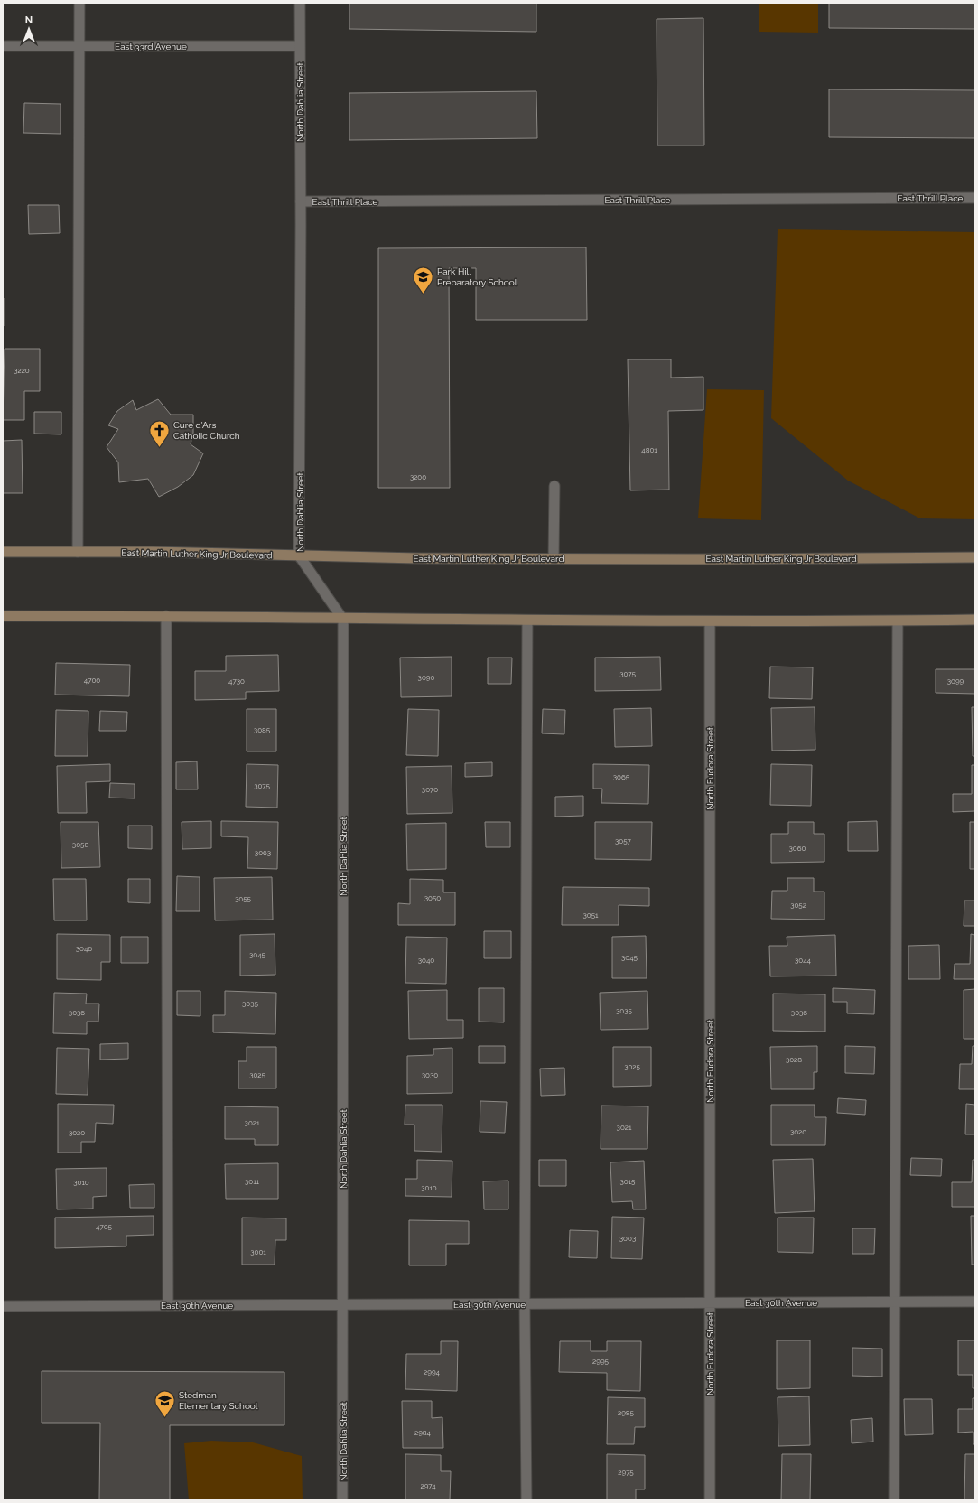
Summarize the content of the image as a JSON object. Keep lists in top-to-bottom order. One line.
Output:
{"streets":{"main road":["East Martin Luther King Jr Boulevard"],"street":["East 33rd Avenue","North Dahlia Street","East Thrill Place","North Eudora Street","East 30th Avenue"]},"crossings":[["East 33rd Avenue","North Dahlia Street"],["North Dahlia Street","East Thrill Place"],["North Dahlia Street","East Martin Luther King Jr Boulevard"],["North Dahlia Street","East 30th Avenue"],["North Eudora Street","East 30th Avenue"]],"places":{"school or university":["Park Hill Preparatory School","Stedman Elementary School"],"church":["Cure d'Ars Catholic Church"]},"house_numbers":["3220","4801","3200","3075","3090","4700","4730","3099","3085","3065","3075","3070","3057","3058","3060","3063","3050","3055","3052","3051","3046","3045","3045","3040","3044","3035","3035","3036","3036","3028","3025","3025","3030","3021","3021","3020","3020","3011","3015","3010","3010","4705","3003","3001","2995","2994","2985","2984","2975","2974"],"north":"top"}
